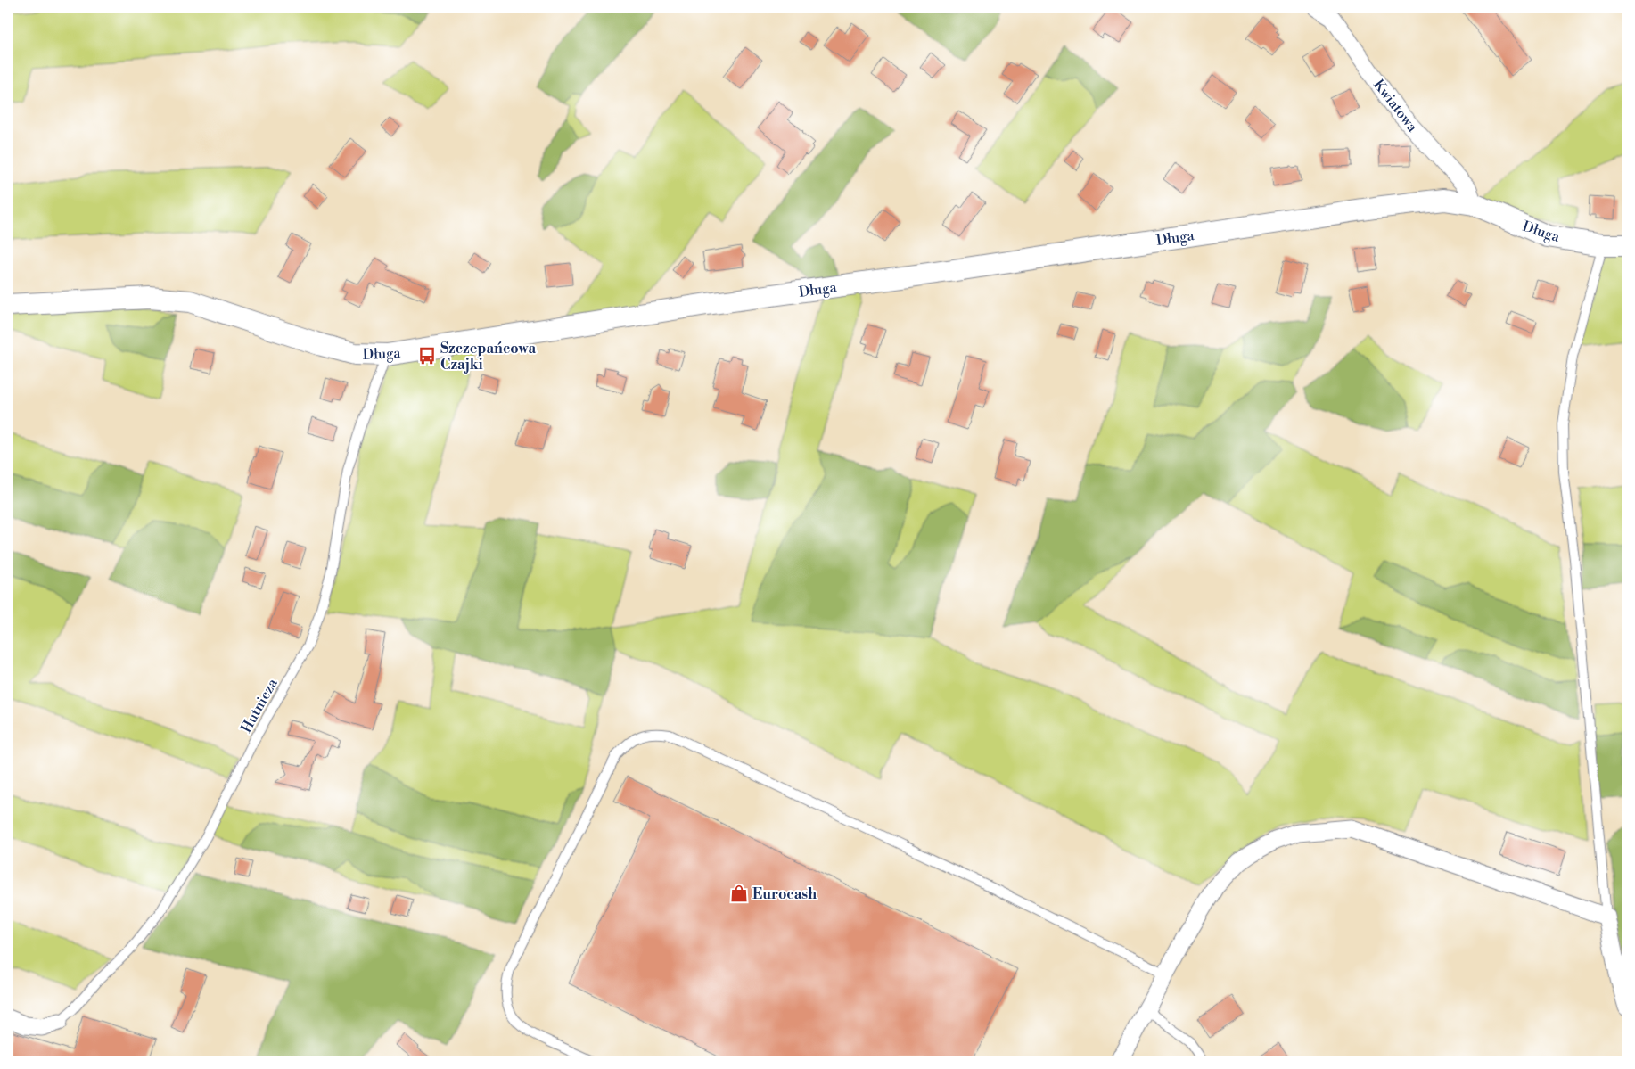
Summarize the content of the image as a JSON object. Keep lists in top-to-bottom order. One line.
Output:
{"streets":{"street":["Kwiatowa","Długa"],"lane":["Hutnicza"]},"crossings":[["Kwiatowa","Długa"],["Długa","Hutnicza"]],"places":{"bus stop":["Szczepańcowa Czajki"],"shop":["Eurocash"]}}
